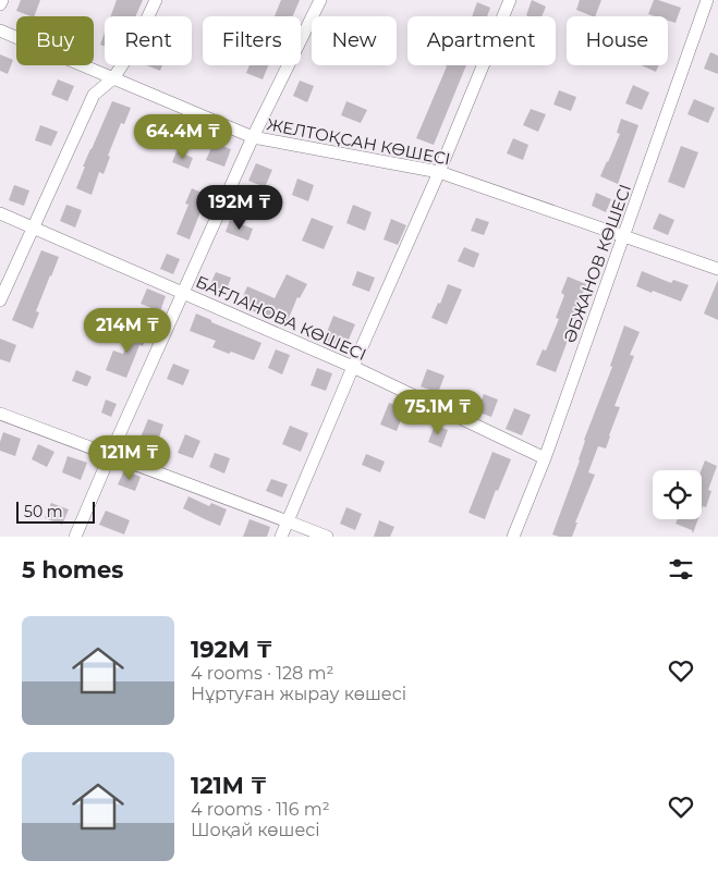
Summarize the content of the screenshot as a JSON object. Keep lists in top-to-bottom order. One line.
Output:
{"streets":{"street":["ЖЕЛТОҚСАН КӨШЕСІ","ӘБЖАНОВ КӨШЕСІ","БАҒЛАНОВА КӨШЕСІ"]},"crossings":[["ЖЕЛТОҚСАН КӨШЕСІ","ӘБЖАНОВ КӨШЕСІ"],["ӘБЖАНОВ КӨШЕСІ","БАҒЛАНОВА КӨШЕСІ"]],"scale_bar":"50 m","page":{"chip":["Buy","Rent","Filters","New","Apartment","House"],"price":["64.4M ₸","192M ₸","214M ₸","75.1M ₸","121M ₸"],"scale":"50 m","heading":"5 homes","list":[{"name":"192M ₸","note":"4 rooms · 128 m² · Нұртуған жырау көшесі"},{"name":"121M ₸","note":"4 rooms · 116 m² · Шоқай көшесі"}]}}
